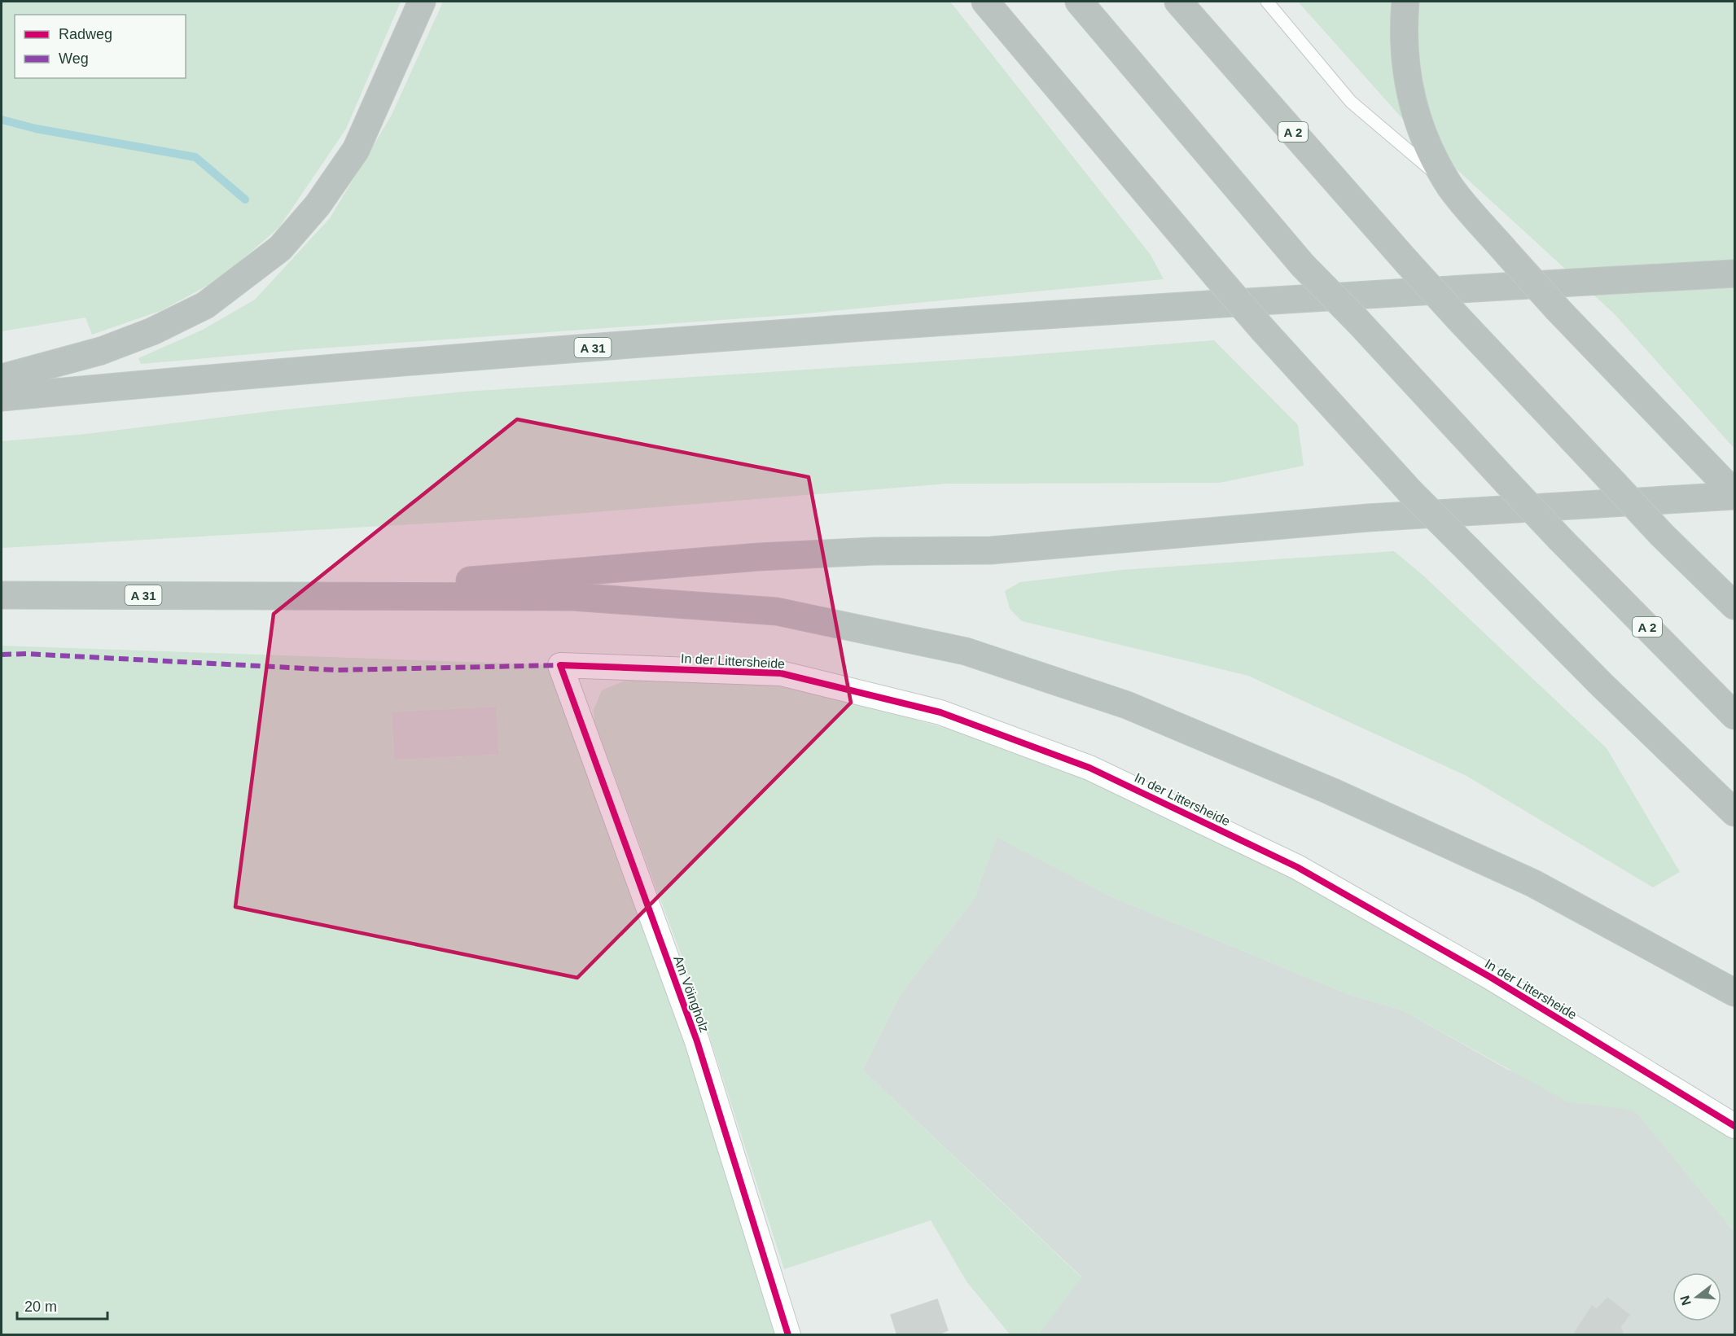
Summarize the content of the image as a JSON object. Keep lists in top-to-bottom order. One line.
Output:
{"streets":{"highway":["A 2","A 31"],"street":["In der Littersheide","Am Vöingholz"]},"crossings":[["In der Littersheide","Am Vöingholz"]],"legend":["Radweg","Weg"],"scale_bar":"20 m","north":"left"}
